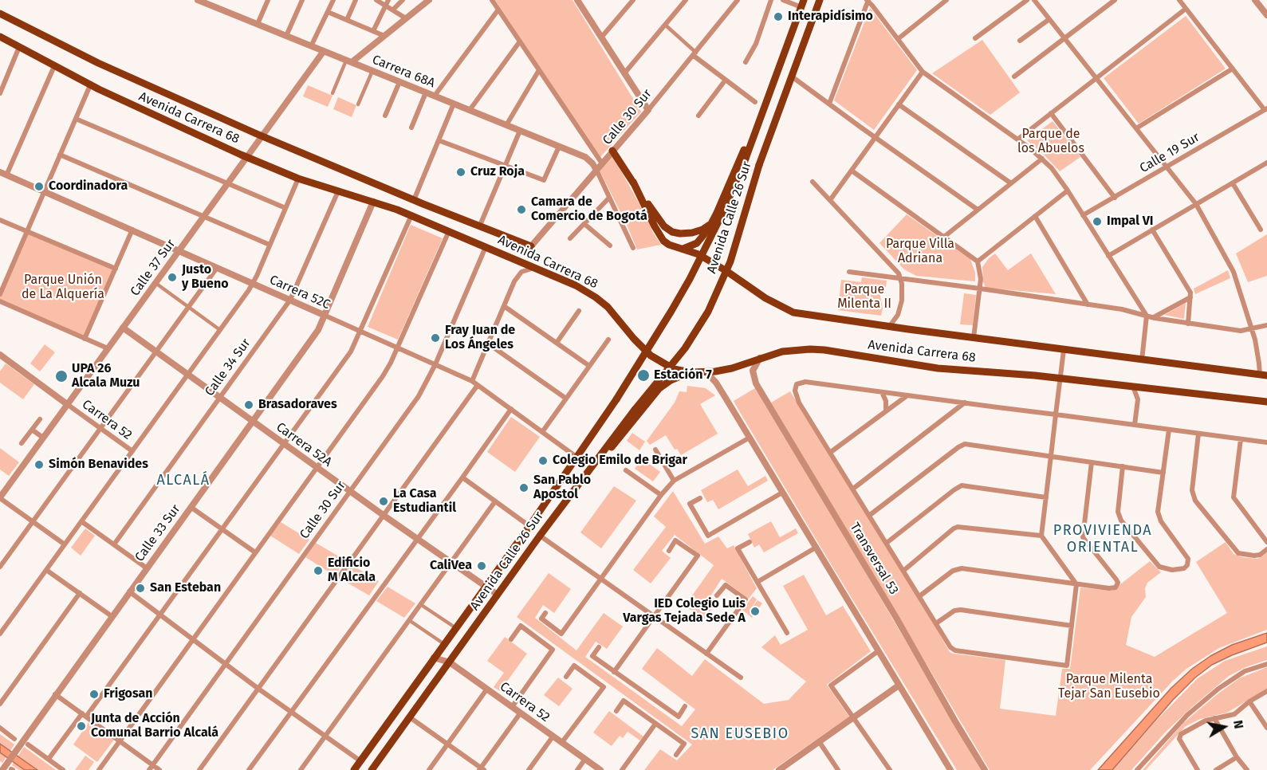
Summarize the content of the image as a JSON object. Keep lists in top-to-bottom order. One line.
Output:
{"streets":{"main road":["Avenida Carrera 68","Avenida Calle 26 Sur"],"street":["Carrera 68A","Calle 30 Sur","Calle 19 Sur","Calle 37 Sur","Carrera 52C","Calle 34 Sur","Carrera 52","Carrera 52A","Calle 33 Sur","Transversal 53"]},"crossings":[["Carrera 68A","Calle 30 Sur"],["Carrera 68A","Calle 37 Sur"],["Calle 30 Sur","Avenida Carrera 68"],["Calle 30 Sur","Carrera 52C"],["Calle 30 Sur","Carrera 52A"],["Avenida Carrera 68","Calle 37 Sur"],["Avenida Carrera 68","Calle 34 Sur"],["Avenida Carrera 68","Calle 33 Sur"],["Avenida Carrera 68","Transversal 53"],["Avenida Calle 26 Sur","Carrera 52C"],["Avenida Calle 26 Sur","Carrera 52"],["Avenida Calle 26 Sur","Carrera 52A"],["Calle 37 Sur","Carrera 52C"],["Calle 37 Sur","Carrera 52"],["Calle 37 Sur","Carrera 52A"],["Carrera 52C","Calle 34 Sur"],["Carrera 52C","Calle 33 Sur"],["Calle 34 Sur","Carrera 52A"],["Carrera 52A","Calle 33 Sur"]],"districts":["ALCALÁ","PROVIVIENDA ORIENTAL","SAN EUSEBIO"],"parks":["Parque de los Abuelos","Parque Villa Adriana","Parque Unión de La Alquería","Parque Milenta II","Parque Milenta Tejar San Eusebio"],"places":["Interapidísimo","Cruz Roja","Coordinadora","Camara de Comercio de Bogotá","Impal VI","Justo y Bueno","Fray Juan de Los Ángeles","Estación 7","UPA 26 Alcala Muzu","Brasadoraves","Colegio Emilo de Brigar","Simón Benavides","San Pablo Apostol","La Casa Estudiantil","CaliVea","Edificio M Alcala","San Esteban","IED Colegio Luis Vargas Tejada Sede A","Frigosan","Junta de Acción Comunal Barrio Alcalá"],"north":"right"}
